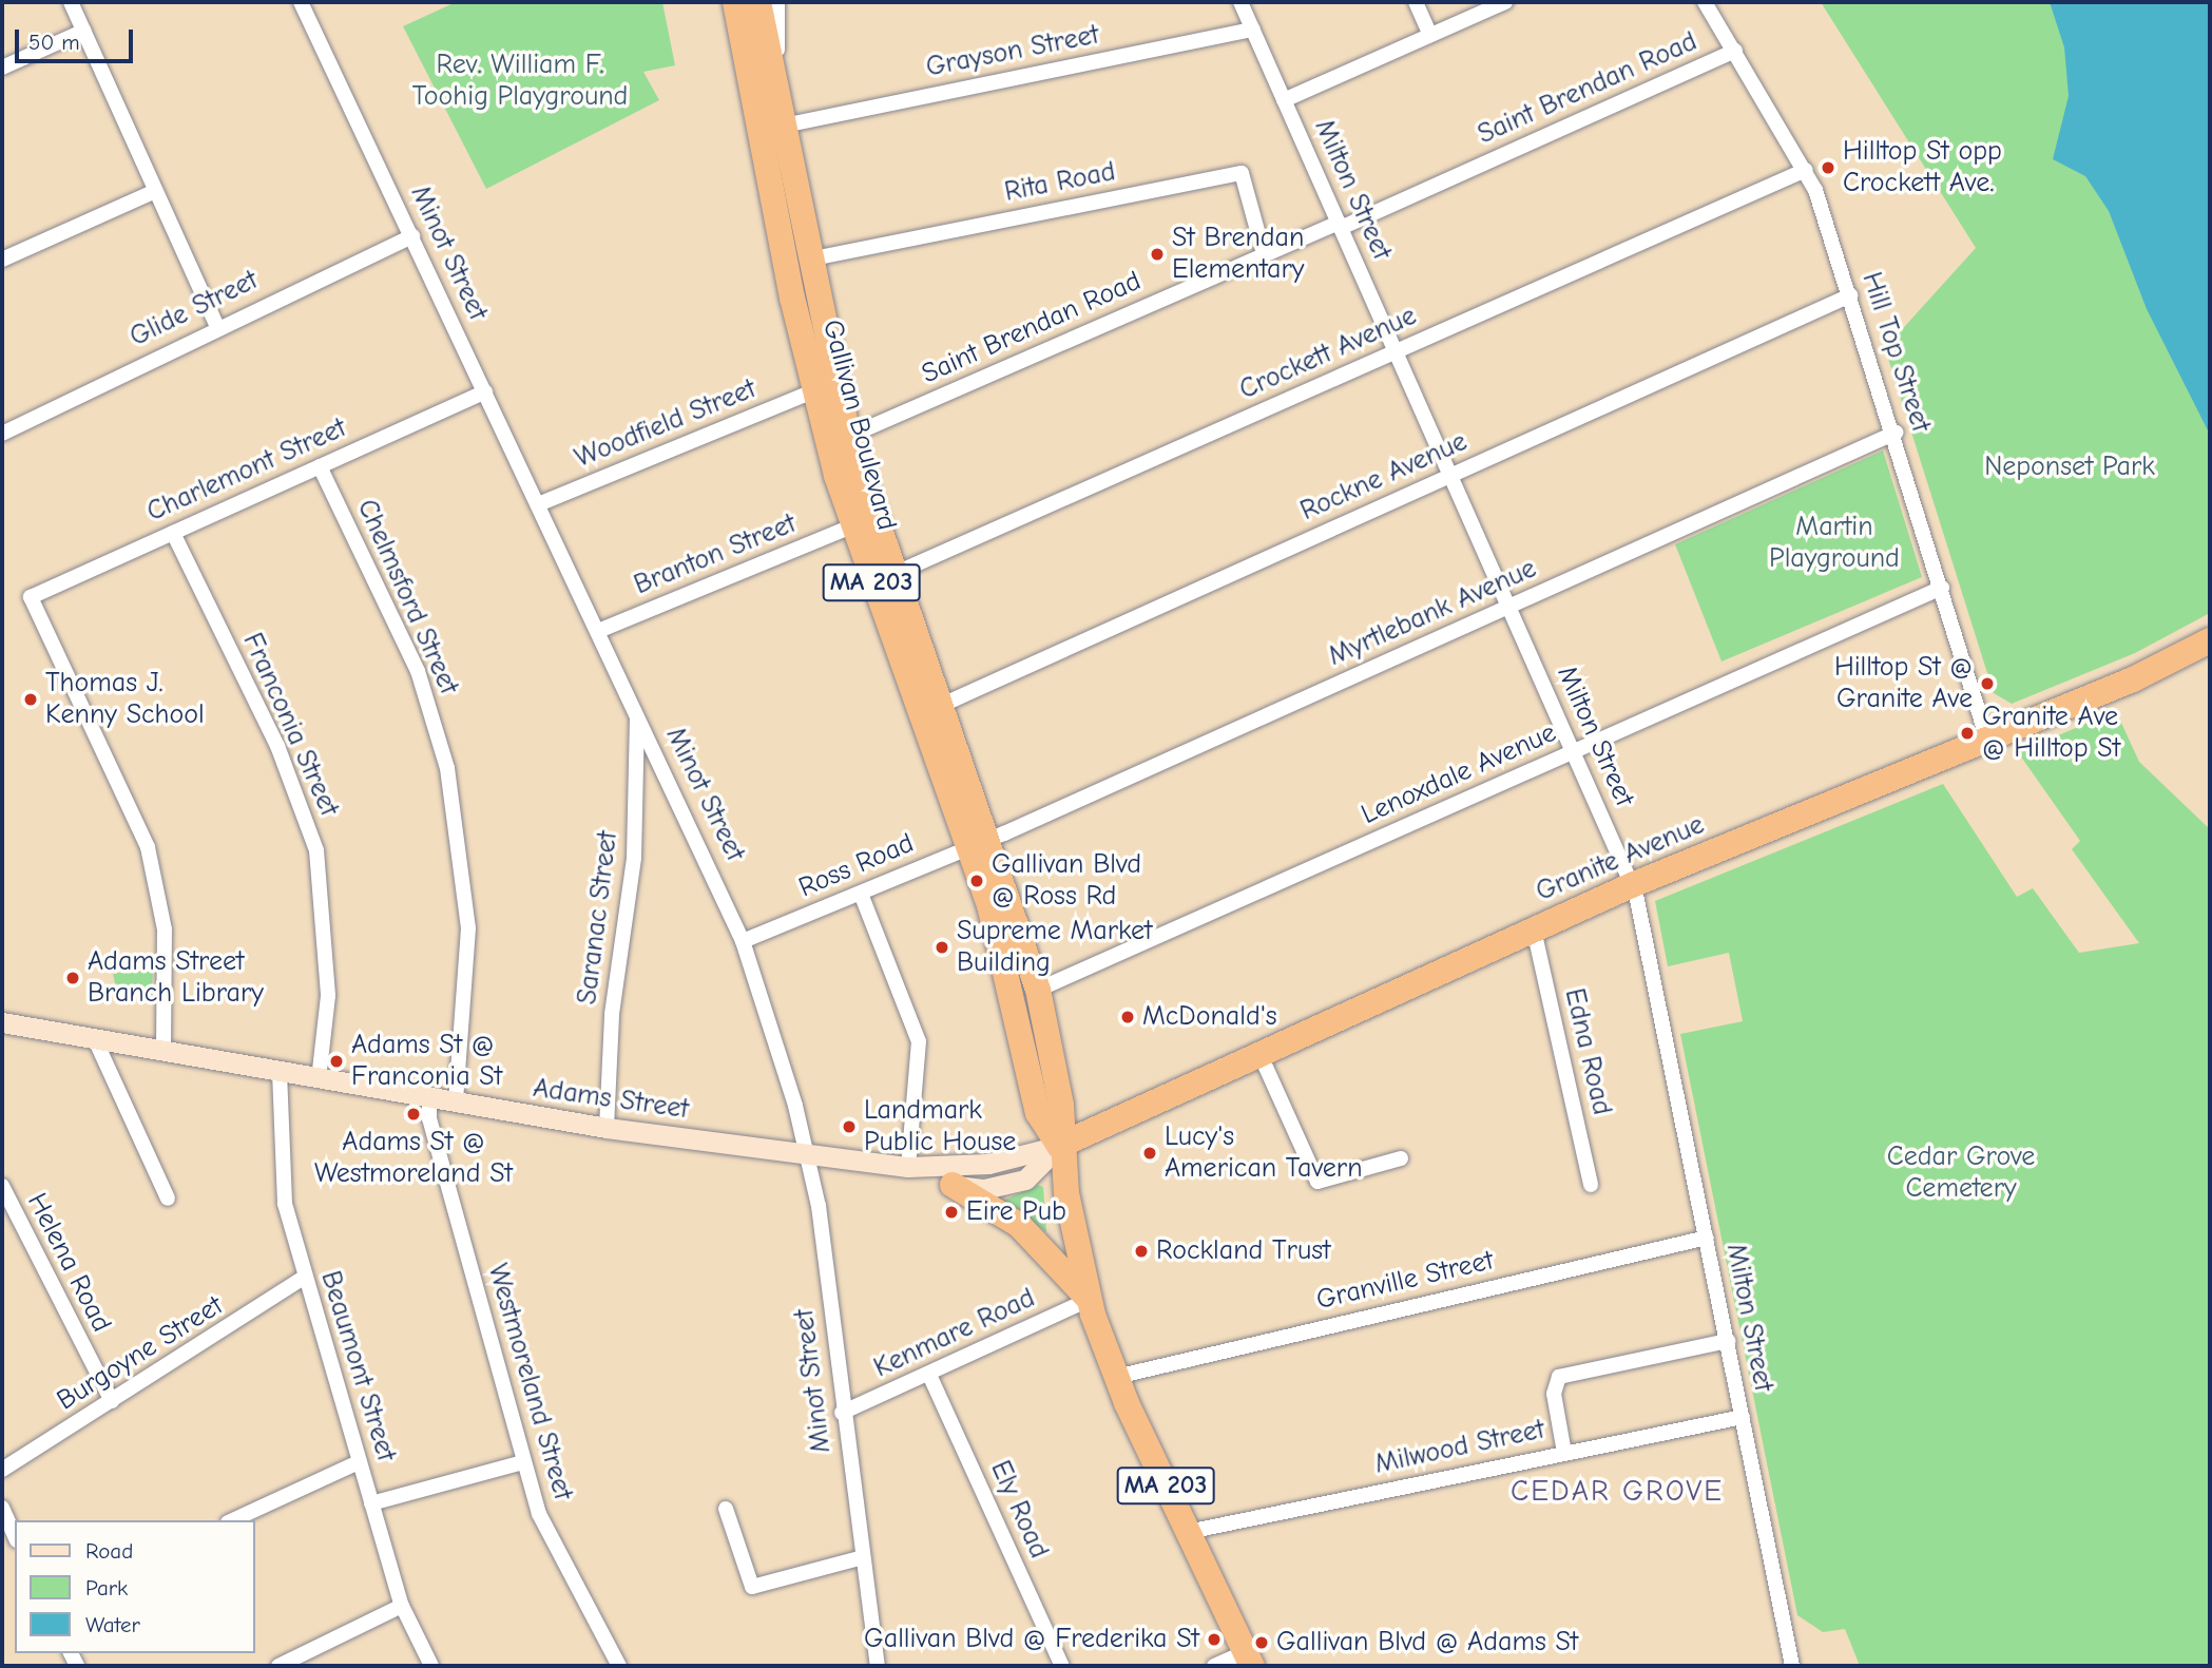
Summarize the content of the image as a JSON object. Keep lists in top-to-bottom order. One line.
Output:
{"streets":{"highway":["Gallivan Boulevard","MA 203","Granite Avenue"],"main road":["Adams Street"],"street":["Grayson Street","Saint Brendan Road","Rita Road","Milton Street","Minot Street","Glide Street","Hill Top Street","Crockett Avenue","Woodfield Street","Charlemont Street","Rockne Avenue","Branton Street","Chelmsford Street","Myrtlebank Avenue","Franconia Street","Lenoxdale Avenue","Ross Road","Saranac Street","Edna Road","Helena Road","Granville Street","Kenmare Road","Burgoyne Street","Beaumont Street","Westmoreland Street","Milwood Street","Ely Road"]},"crossings":[["Grayson Street","Milton Street"],["Grayson Street","Gallivan Boulevard"],["Saint Brendan Road","Rita Road"],["Saint Brendan Road","Milton Street"],["Saint Brendan Road","Hill Top Street"],["Saint Brendan Road","Gallivan Boulevard"],["Rita Road","Gallivan Boulevard"],["Milton Street","Crockett Avenue"],["Milton Street","Rockne Avenue"],["Milton Street","Myrtlebank Avenue"],["Milton Street","Lenoxdale Avenue"],["Milton Street","Granite Avenue"],["Milton Street","Granville Street"],["Milton Street","Milwood Street"],["Minot Street","Glide Street"],["Minot Street","Woodfield Street"],["Minot Street","Charlemont Street"],["Minot Street","Branton Street"],["Minot Street","Ross Road"],["Minot Street","Saranac Street"],["Minot Street","Adams Street"],["Minot Street","Kenmare Road"],["Hill Top Street","Crockett Avenue"],["Hill Top Street","Rockne Avenue"],["Hill Top Street","Myrtlebank Avenue"],["Hill Top Street","Lenoxdale Avenue"],["Hill Top Street","Granite Avenue"],["Crockett Avenue","Gallivan Boulevard"],["Woodfield Street","Gallivan Boulevard"],["Gallivan Boulevard","Rockne Avenue"],["Gallivan Boulevard","Branton Street"],["Gallivan Boulevard","Myrtlebank Avenue"],["Gallivan Boulevard","Lenoxdale Avenue"],["Gallivan Boulevard","Granite Avenue"],["Gallivan Boulevard","Ross Road"],["Gallivan Boulevard","Adams Street"],["Gallivan Boulevard","Granville Street"],["Gallivan Boulevard","Kenmare Road"],["Gallivan Boulevard","Milwood Street"],["Charlemont Street","Chelmsford Street"],["Charlemont Street","Franconia Street"],["Charlemont Street","Adams Street"],["Chelmsford Street","Adams Street"],["Myrtlebank Avenue","Ross Road"],["Franconia Street","Adams Street"],["Granite Avenue","Edna Road"],["Granite Avenue","Adams Street"],["Saranac Street","Adams Street"],["Adams Street","Beaumont Street"],["Adams Street","Westmoreland Street"],["Helena Road","Burgoyne Street"],["Kenmare Road","Ely Road"],["Burgoyne Street","Beaumont Street"]],"districts":["CEDAR GROVE"],"parks":["Rev. William F. Toohig Playground","Neponset Park","Martin Playground","Cedar Grove Cemetery"],"places":["Hilltop St opp Crockett Ave.","St Brendan Elementary","Hilltop St @ Granite Ave","Thomas J. Kenny School","Granite Ave @ Hilltop St","Gallivan Blvd @ Ross Rd","Supreme Market Building","Adams Street Branch Library","McDonald's","Adams St @ Franconia St","Adams St @ Westmoreland St","Landmark Public House","Lucy's American Tavern","Eire Pub","Rockland Trust","Gallivan Blvd @ Frederika St","Gallivan Blvd @ Adams St"],"legend":["Road","Park","Water"],"scale_bar":"50 m"}
